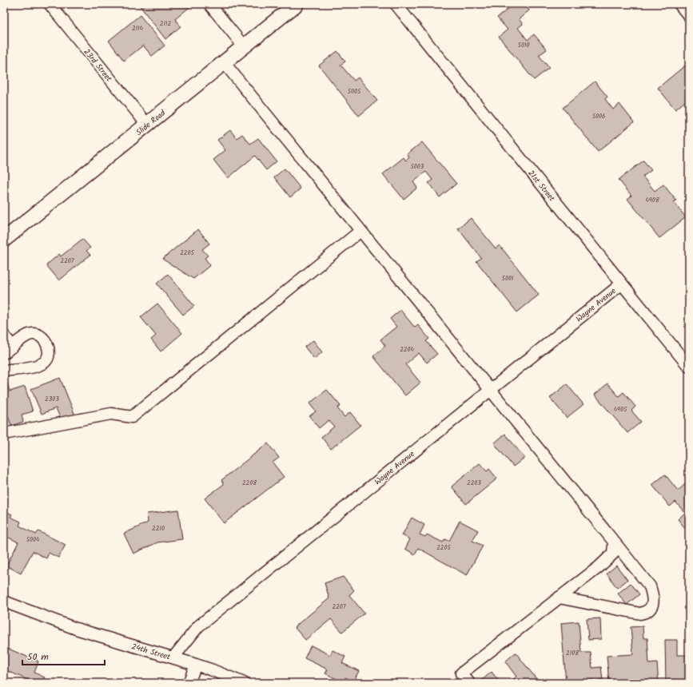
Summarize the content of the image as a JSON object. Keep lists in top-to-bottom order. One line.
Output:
{"streets":{"main road":["Slide Road"],"street":["23rd Street","21st Street","Wayne Avenue","24th Street"]},"crossings":[["23rd Street","Slide Road"],["21st Street","Wayne Avenue"],["Wayne Avenue","24th Street"]],"house_numbers":["2112","2114","5010","5005","5006","5003","4908","2205","2207","5001","2204","2303","4905","2208","2203","2210","5004","2205","2207","2108"],"scale_bar":"50 m"}
